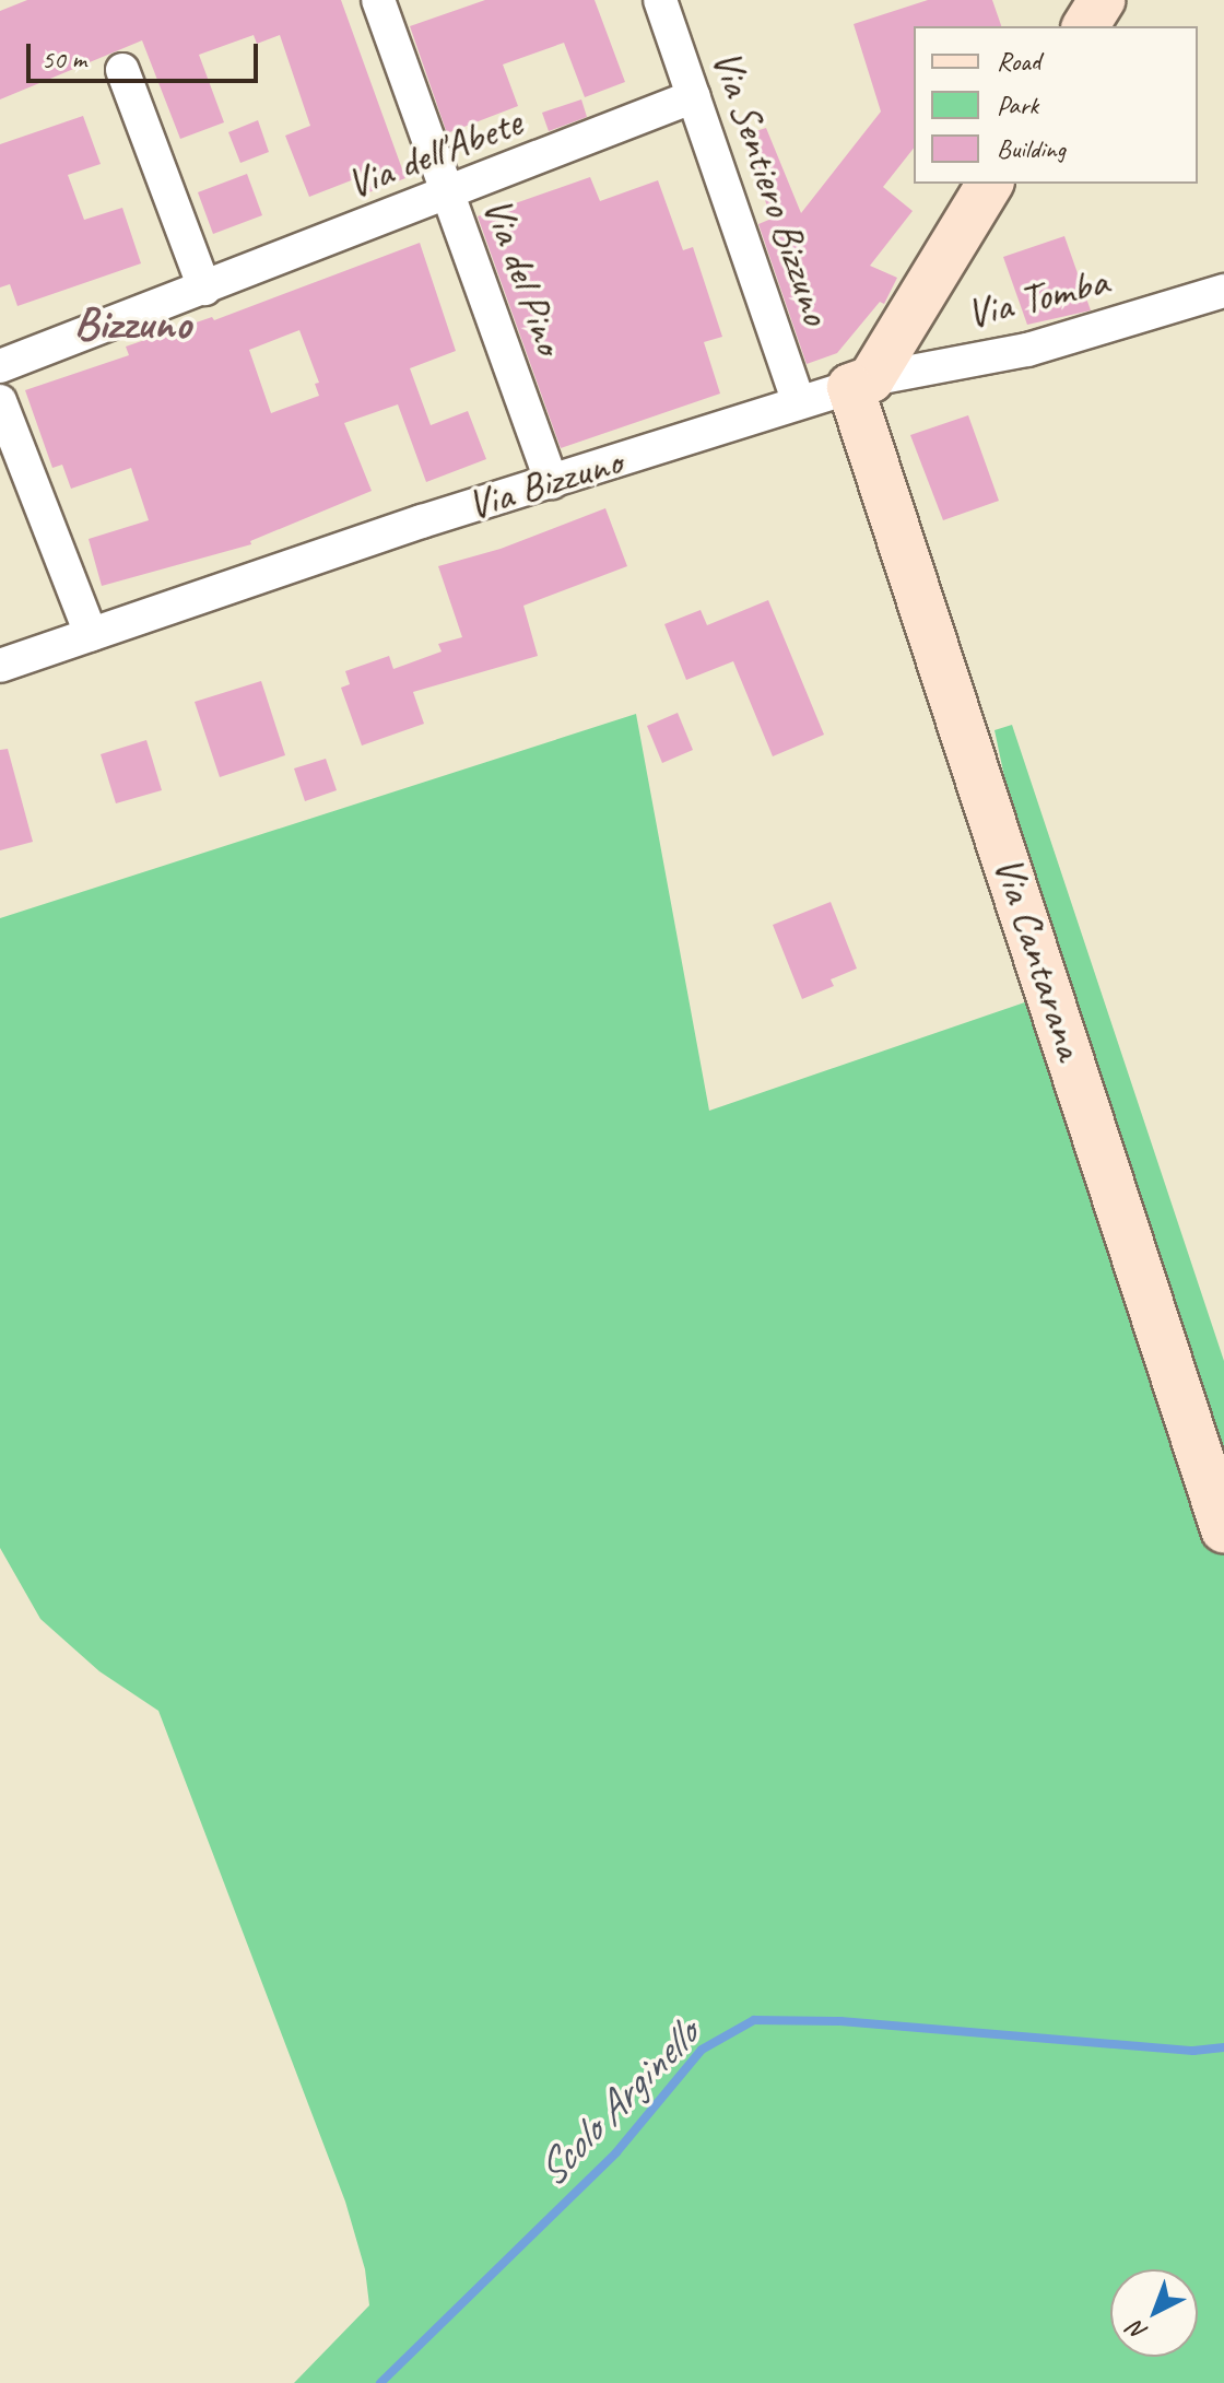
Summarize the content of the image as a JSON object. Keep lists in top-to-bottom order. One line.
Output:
{"streets":{"street":["Via dell'Abete","Via Sentiero Bizzuno","Via del Pino","Via Tomba","Via Bizzuno","Via Cantarana"]},"crossings":[["Via dell'Abete","Via Sentiero Bizzuno"],["Via dell'Abete","Via del Pino"],["Via Sentiero Bizzuno","Via Bizzuno"],["Via del Pino","Via Bizzuno"],["Via Tomba","Via Bizzuno"],["Via Tomba","Via Cantarana"],["Via Bizzuno","Via Cantarana"]],"districts":["Bizzuno"],"water":["Scolo Arginello"],"legend":["Road","Park","Building"],"scale_bar":"50 m","north":"bottom left"}
